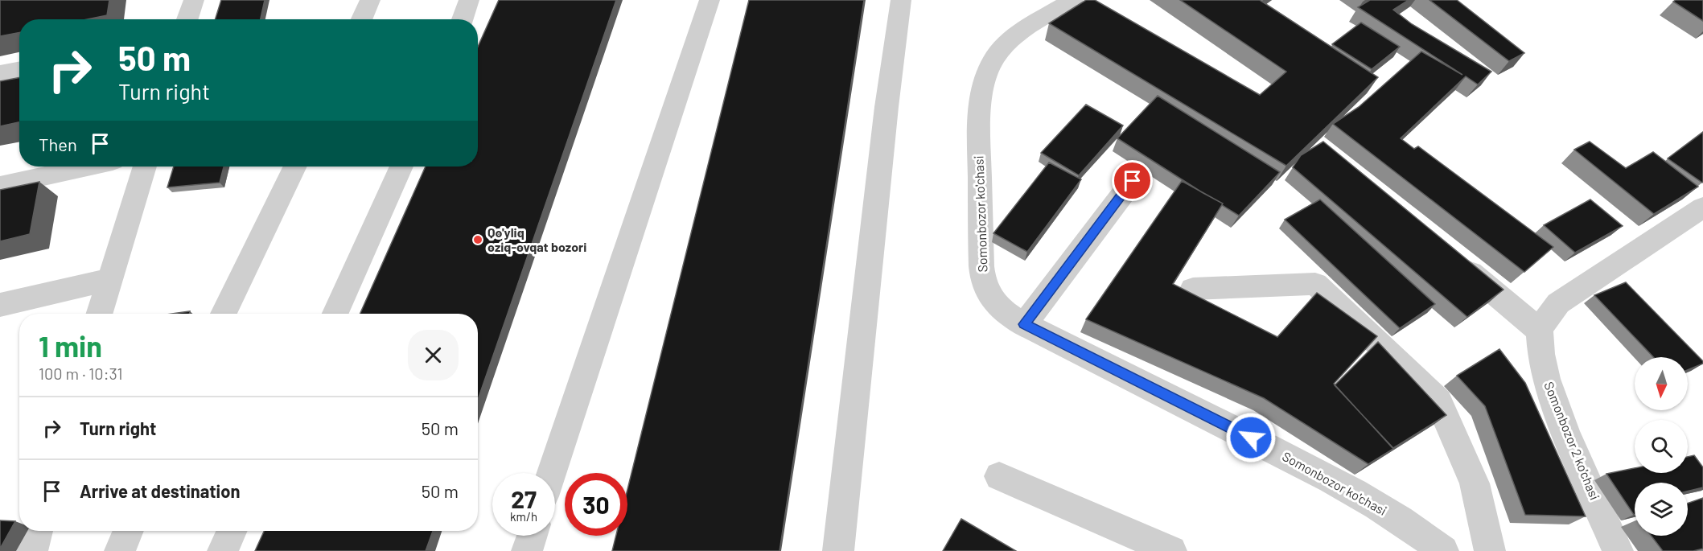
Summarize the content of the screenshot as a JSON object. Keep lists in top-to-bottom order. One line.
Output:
{"streets":{"street":["Somonbozor ko'chasi","Somonbozor 2 ko'chasi"]},"places":["Qo'yliq oziq-ovqat bozori"],"north":"bottom","page":{"turn":["50 m","Turn right"],"then":"Then","heading":["1 min","100 m · 10:31"],"list":[{"name":"Turn right","value":"50 m"},{"name":"Arrive at destination","value":"50 m"}],"speed":"27 km/h","limit":"30"}}
